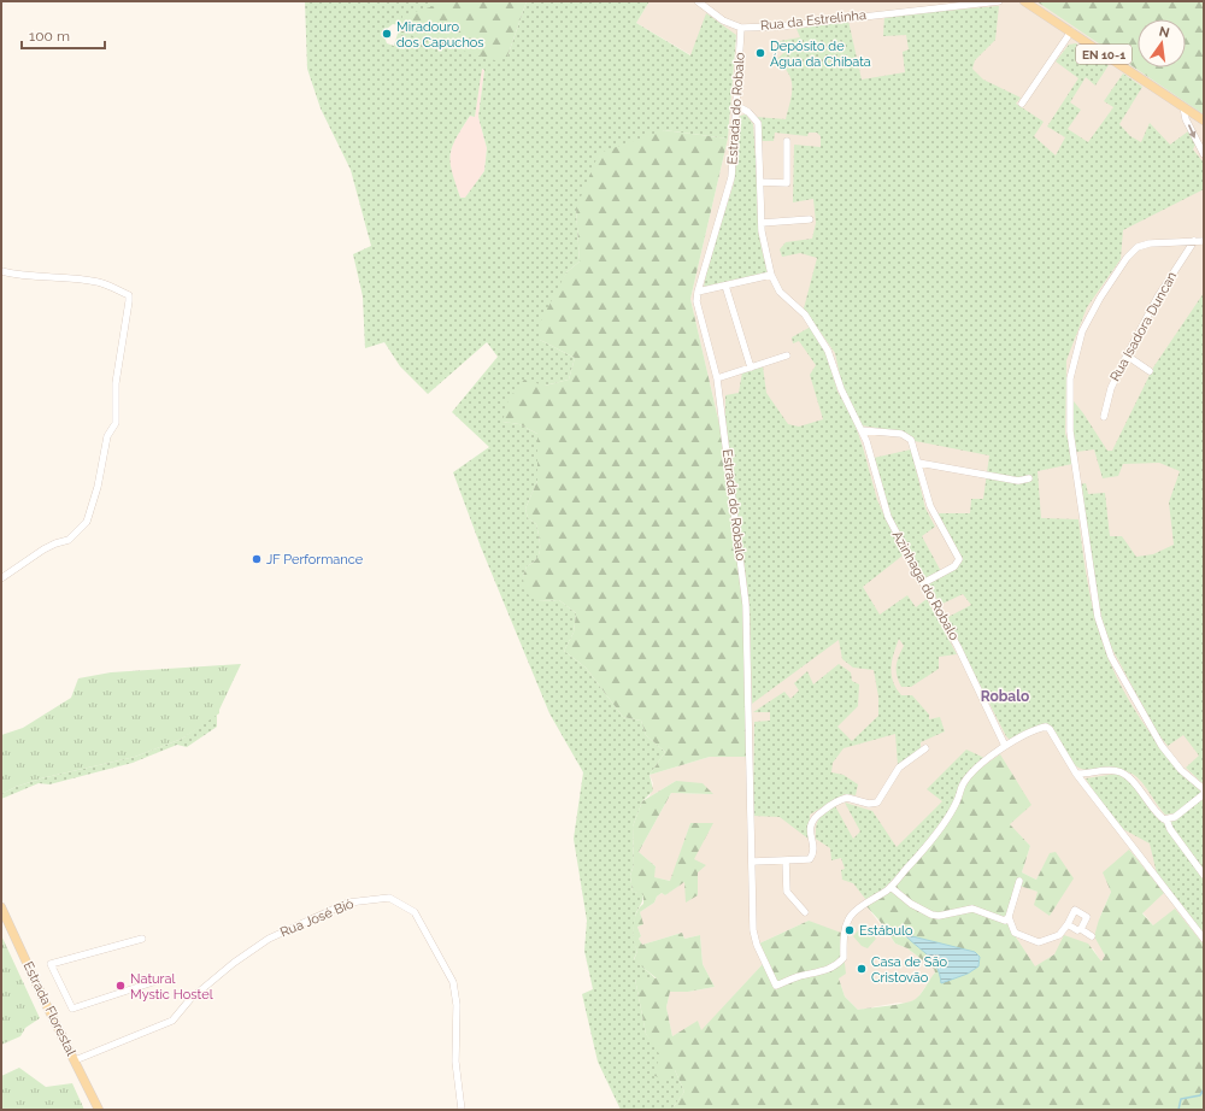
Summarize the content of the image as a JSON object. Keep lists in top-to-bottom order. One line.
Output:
{"streets":{"main road":["EN 10-1","Estrada Florestal"],"street":["Rua da Estrelinha","Estrada do Robalo","Rua Isadora Duncan","Azinhaga do Robalo","Rua José Bió"]},"crossings":[["Rua da Estrelinha","Estrada do Robalo"],["Estrada do Robalo","Azinhaga do Robalo"],["Rua José Bió","Estrada Florestal"]],"districts":["Robalo"],"places":["Miradouro dos Capuchos","Depósito de Água da Chibata","JF Performance","Estábulo","Casa de São Cristovão","Natural Mystic Hostel"],"scale_bar":"100 m","north":"top"}
